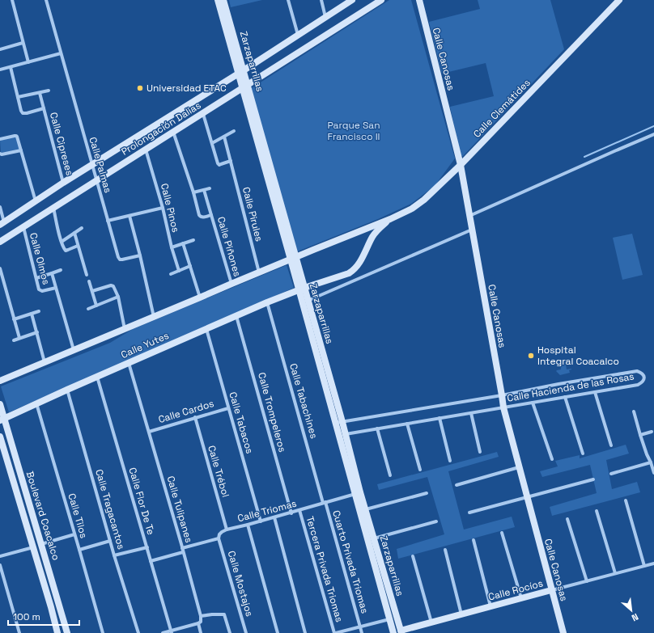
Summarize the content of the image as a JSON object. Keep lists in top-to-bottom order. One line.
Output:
{"streets":{"main road":["Calle Canosas","Zarzaparrillas","Calle Clemátides","Prolongación Dalias","Calle Yutes","Boulevard Coacalco","Calle Rocíos"],"street":["Calle Cipreses","Calle Palmas","Calle Pinos","Calle Pirules","Calle Piñones","Calle Olmos","Calle Hacienda de las Rosas","Calle Tabachines","Calle Cardos","Calle Trompeleros","Calle Tabacos","Calle Trébol","Calle Flor De Te","Calle Tragacantos","Calle Tulipanes","Calle Triomas","Calle Tilos","Cuarto Privada Triomas","Tercera Privada Triomas","Calle Mostajos"]},"crossings":[["Calle Canosas","Calle Clemátides"],["Calle Canosas","Calle Hacienda de las Rosas"],["Calle Canosas","Calle Rocíos"],["Zarzaparrillas","Calle Clemátides"],["Zarzaparrillas","Prolongación Dalias"],["Zarzaparrillas","Calle Yutes"],["Zarzaparrillas","Calle Hacienda de las Rosas"],["Zarzaparrillas","Calle Triomas"],["Zarzaparrillas","Calle Rocíos"],["Calle Clemátides","Calle Yutes"],["Prolongación Dalias","Calle Cipreses"],["Prolongación Dalias","Calle Palmas"],["Prolongación Dalias","Calle Pinos"],["Prolongación Dalias","Calle Piñones"],["Prolongación Dalias","Calle Olmos"],["Calle Yutes","Calle Tabachines"],["Calle Yutes","Calle Trompeleros"],["Calle Yutes","Calle Tabacos"],["Calle Yutes","Calle Flor De Te"],["Calle Yutes","Calle Tragacantos"],["Calle Yutes","Calle Tulipanes"],["Calle Yutes","Boulevard Coacalco"],["Calle Yutes","Calle Tilos"],["Calle Tabachines","Calle Triomas"],["Calle Tabachines","Cuarto Privada Triomas"],["Calle Cardos","Calle Tabacos"],["Calle Cardos","Calle Trébol"],["Calle Cardos","Calle Tulipanes"],["Calle Trompeleros","Calle Triomas"],["Calle Tabacos","Calle Triomas"],["Calle Trébol","Calle Triomas"],["Calle Triomas","Cuarto Privada Triomas"],["Calle Triomas","Tercera Privada Triomas"],["Calle Triomas","Calle Mostajos"]],"parks":["Parque San Francisco II"],"places":["Universidad ETAC","Hospital Integral Coacalco"],"scale_bar":"100 m","north":"bottom right"}
